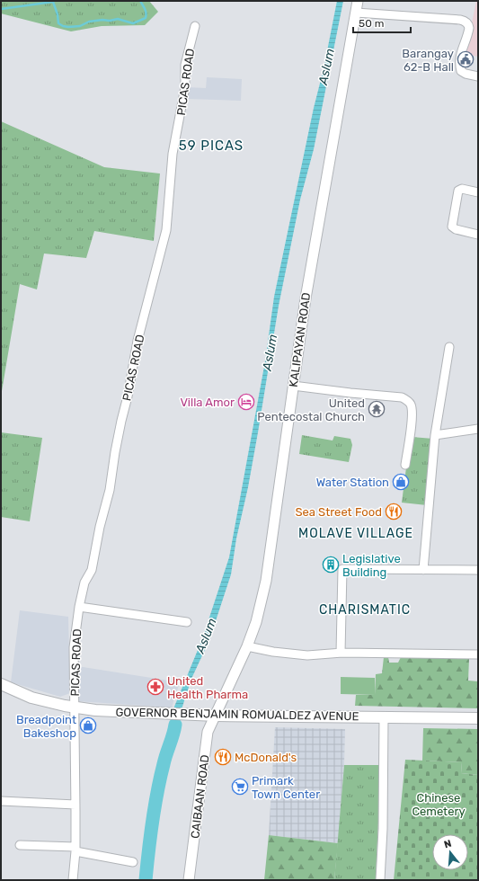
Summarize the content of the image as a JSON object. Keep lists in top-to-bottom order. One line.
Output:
{"streets":{"main road":["GOVERNOR BENJAMIN ROMUALDEZ AVENUE"],"street":["PICAS ROAD","KALIPAYAN ROAD","CAIBAAN ROAD"]},"crossings":[["PICAS ROAD","GOVERNOR BENJAMIN ROMUALDEZ AVENUE"],["KALIPAYAN ROAD","GOVERNOR BENJAMIN ROMUALDEZ AVENUE"],["KALIPAYAN ROAD","CAIBAAN ROAD"],["GOVERNOR BENJAMIN ROMUALDEZ AVENUE","CAIBAAN ROAD"]],"districts":["59 PICAS","MOLAVE VILLAGE","CHARISMATIC"],"water":["Aslum"],"parks":["Chinese Cemetery"],"places":{"public building":["Barangay 62-B Hall"],"hotel":["Villa Amor"],"temple":["United Pentecostal Church"],"shop":["Water Station","Breadpoint Bakeshop"],"restaurant":["Sea Street Food","McDonald's"],"building":["Legislative Building"],"pharmacy":["United Health Pharma"],"supermarket":["Primark Town Center"]},"scale_bar":"50 m","north":"top"}
